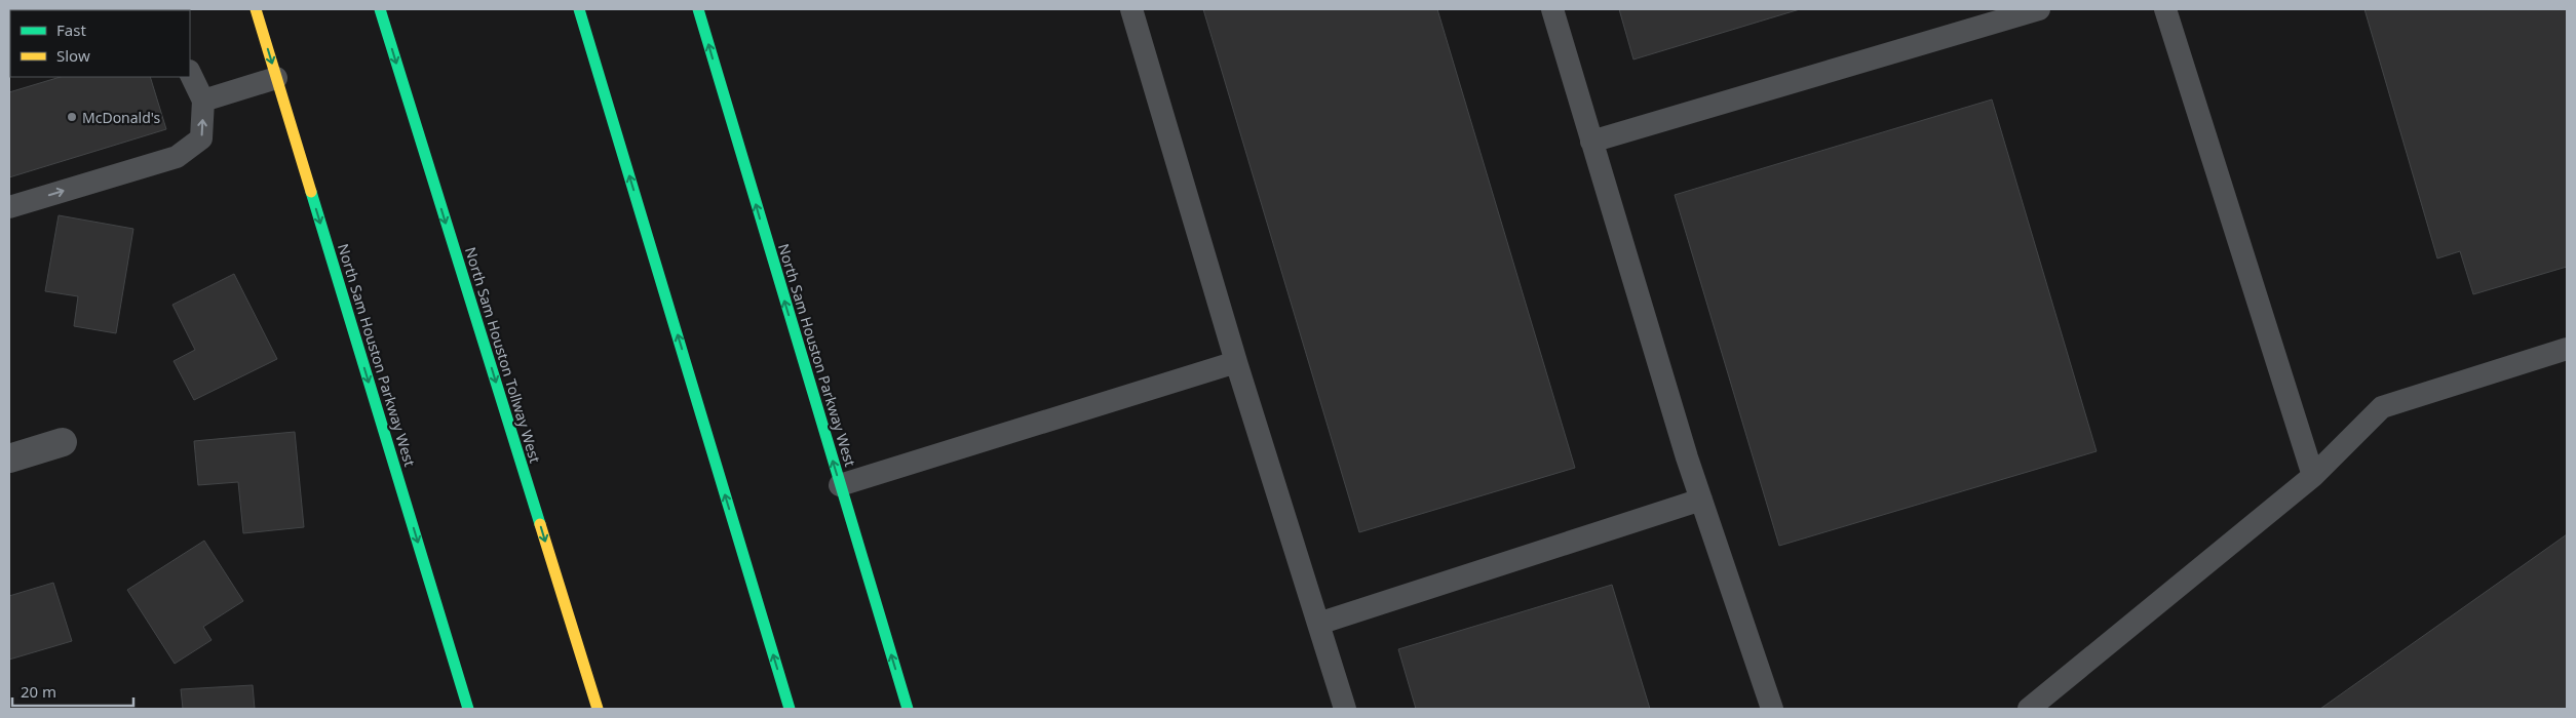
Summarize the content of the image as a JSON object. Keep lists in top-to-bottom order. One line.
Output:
{"streets":{"main road":["North Sam Houston Parkway West","North Sam Houston Tollway West"]},"one_way":["North Sam Houston Tollway West"],"places":["McDonald's"],"legend":["Fast","Slow"],"scale_bar":"20 m"}
